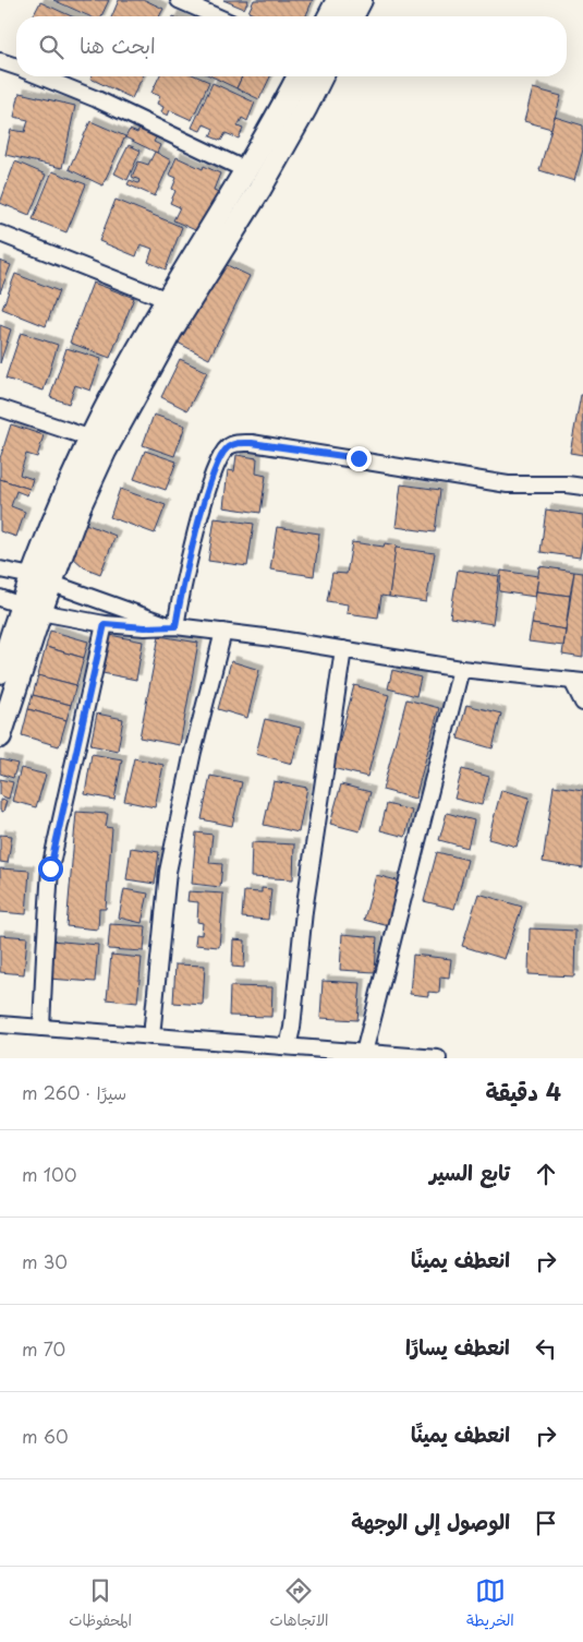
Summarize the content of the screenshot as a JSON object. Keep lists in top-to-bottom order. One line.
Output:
{"page":{"search":"ابحث هنا","heading":["4 دقيقة","سيرًا · 260 m"],"list":[["تابع السير","100 m"],["انعطف يمينًا","30 m"],["انعطف يسارًا","70 m"],["انعطف يمينًا","60 m"],"الوصول إلى الوجهة"],"nav":["الخريطة","الاتجاهات","المحفوظات"]}}
